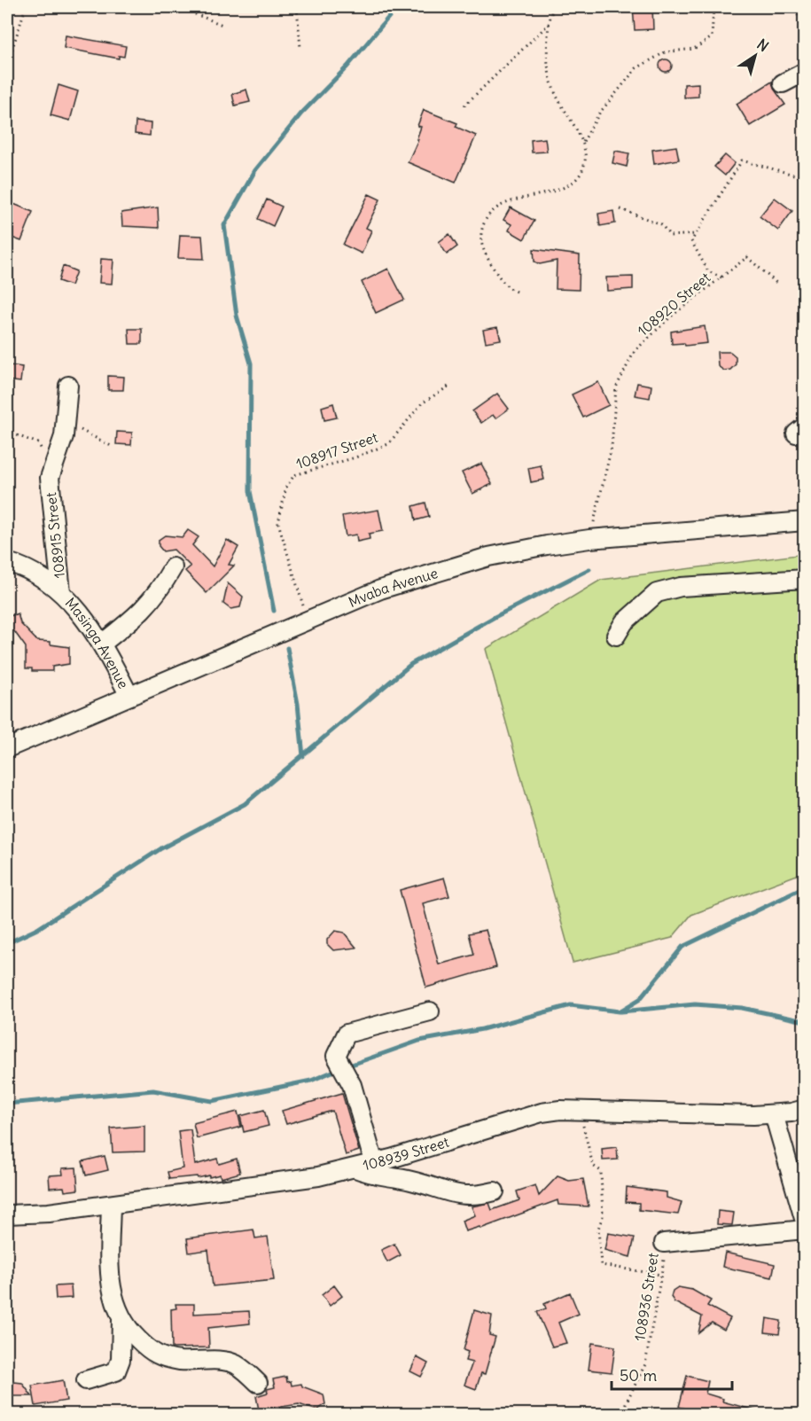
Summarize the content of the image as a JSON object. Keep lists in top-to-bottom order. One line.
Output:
{"streets":{"street":["108915 Street","Mvaba Avenue","Masinga Avenue","108939 Street"],"path":["108920 Street","108917 Street","108936 Street"]},"crossings":[["108920 Street","Mvaba Avenue"],["108917 Street","Mvaba Avenue"],["108915 Street","Masinga Avenue"],["Mvaba Avenue","Masinga Avenue"]],"scale_bar":"50 m","north":"top right"}
